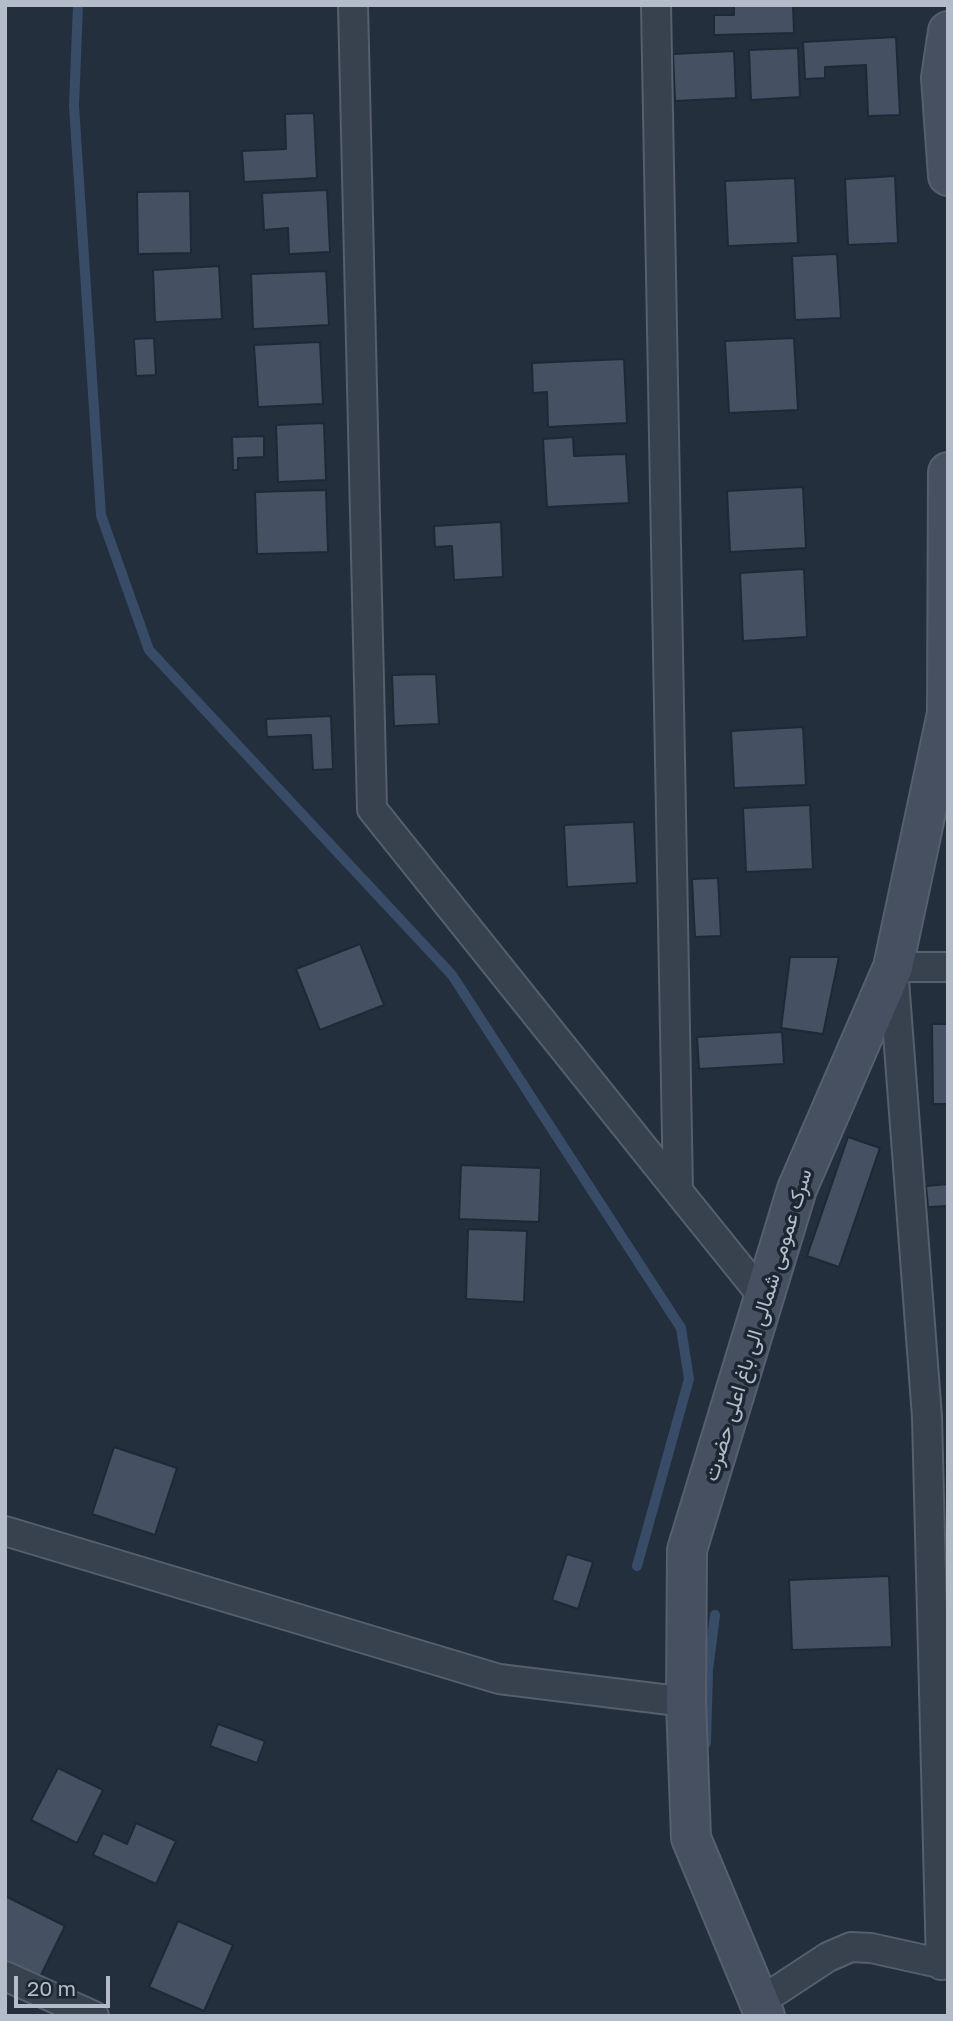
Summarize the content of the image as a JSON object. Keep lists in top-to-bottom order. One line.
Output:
{"streets":{"street":["سرک عمومی شمالی الی باغ اعلی حضرت"]},"scale_bar":"20 m"}
